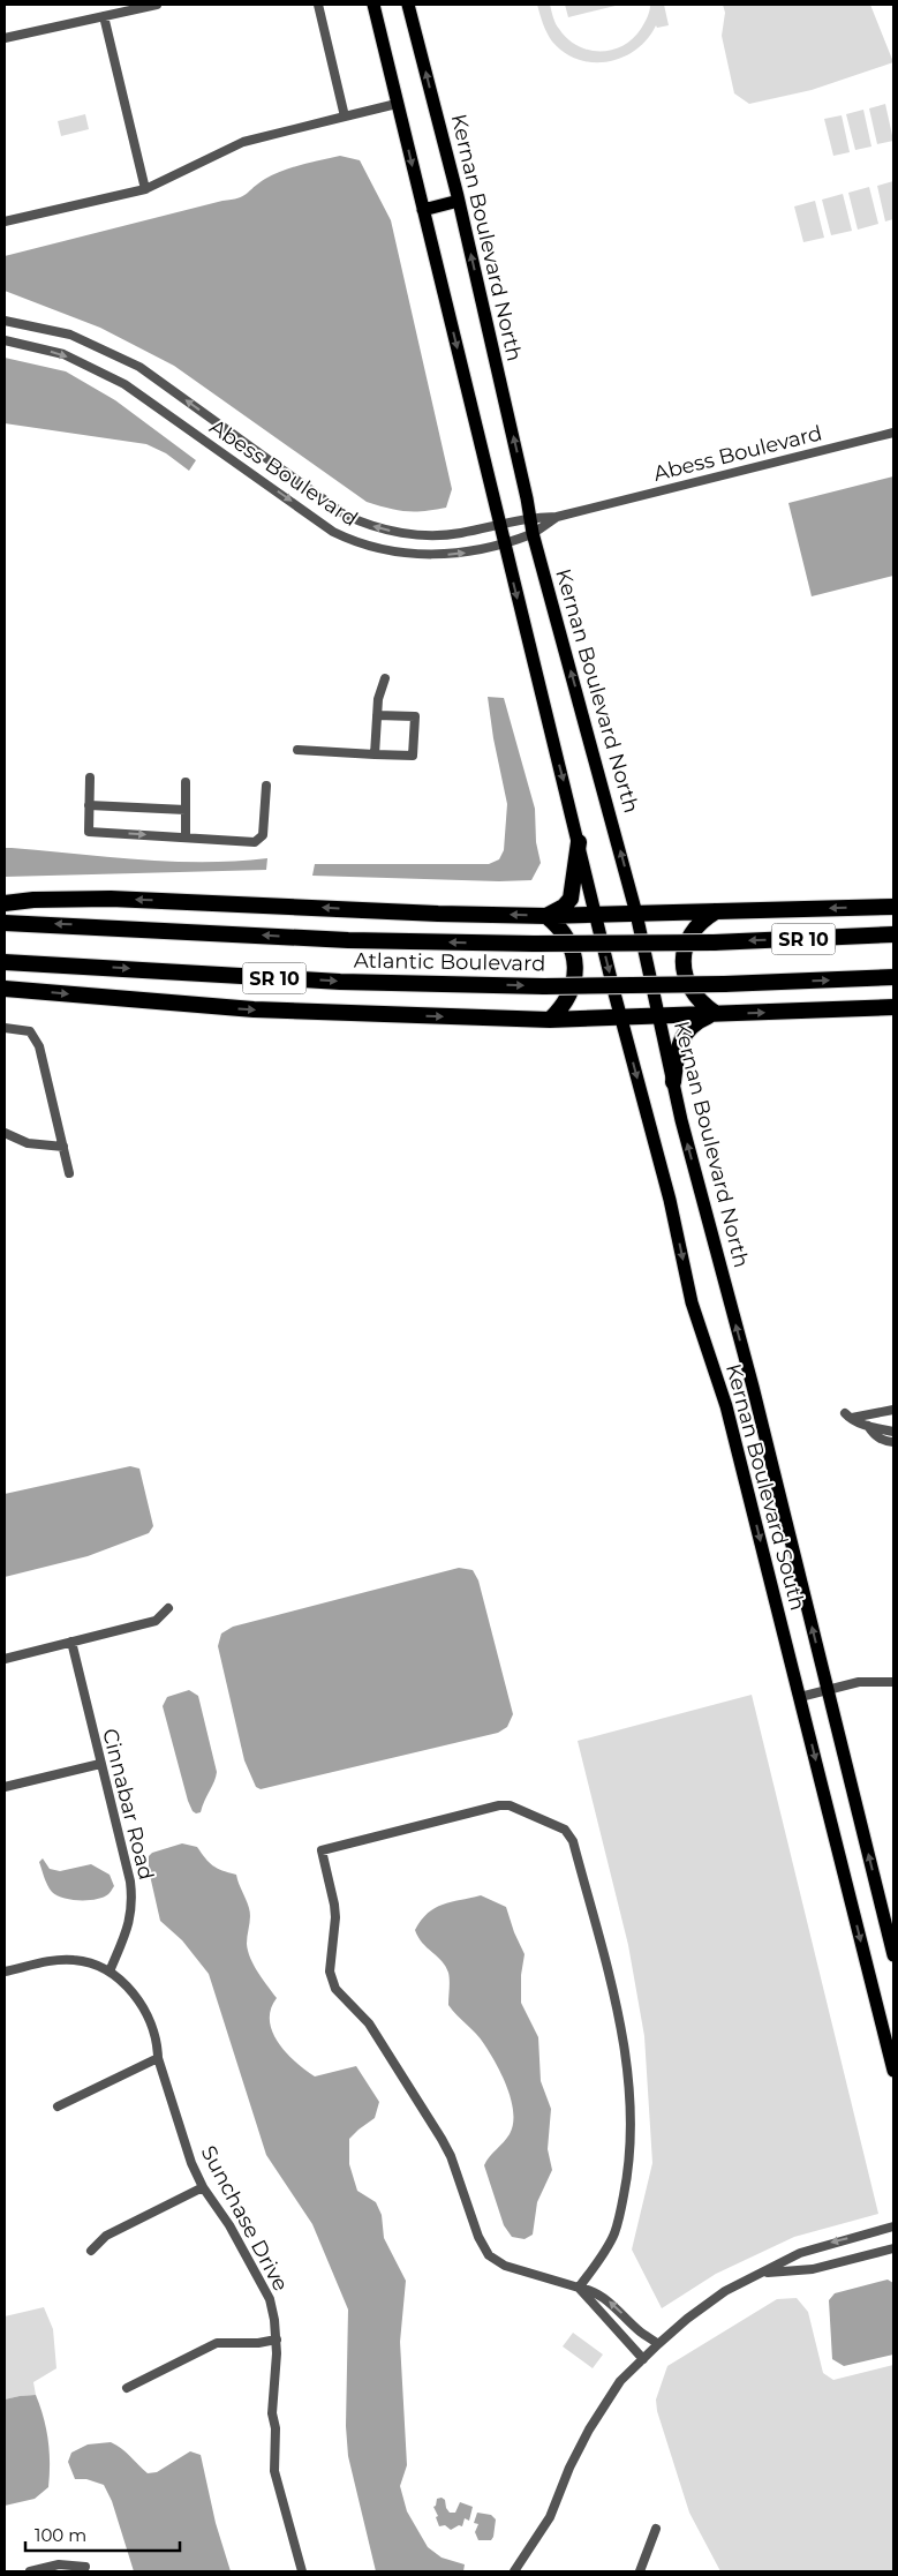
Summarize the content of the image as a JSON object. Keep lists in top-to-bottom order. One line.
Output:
{"streets":{"highway":["SR 10","Atlantic Boulevard"],"main road":["Kernan Boulevard North","Kernan Boulevard South"],"street":["Abess Boulevard","Cinnabar Road","Sunchase Drive"]},"crossings":[["Kernan Boulevard North","Abess Boulevard"],["Kernan Boulevard North","Kernan Boulevard South"],["Cinnabar Road","Sunchase Drive"]],"scale_bar":"100 m"}
